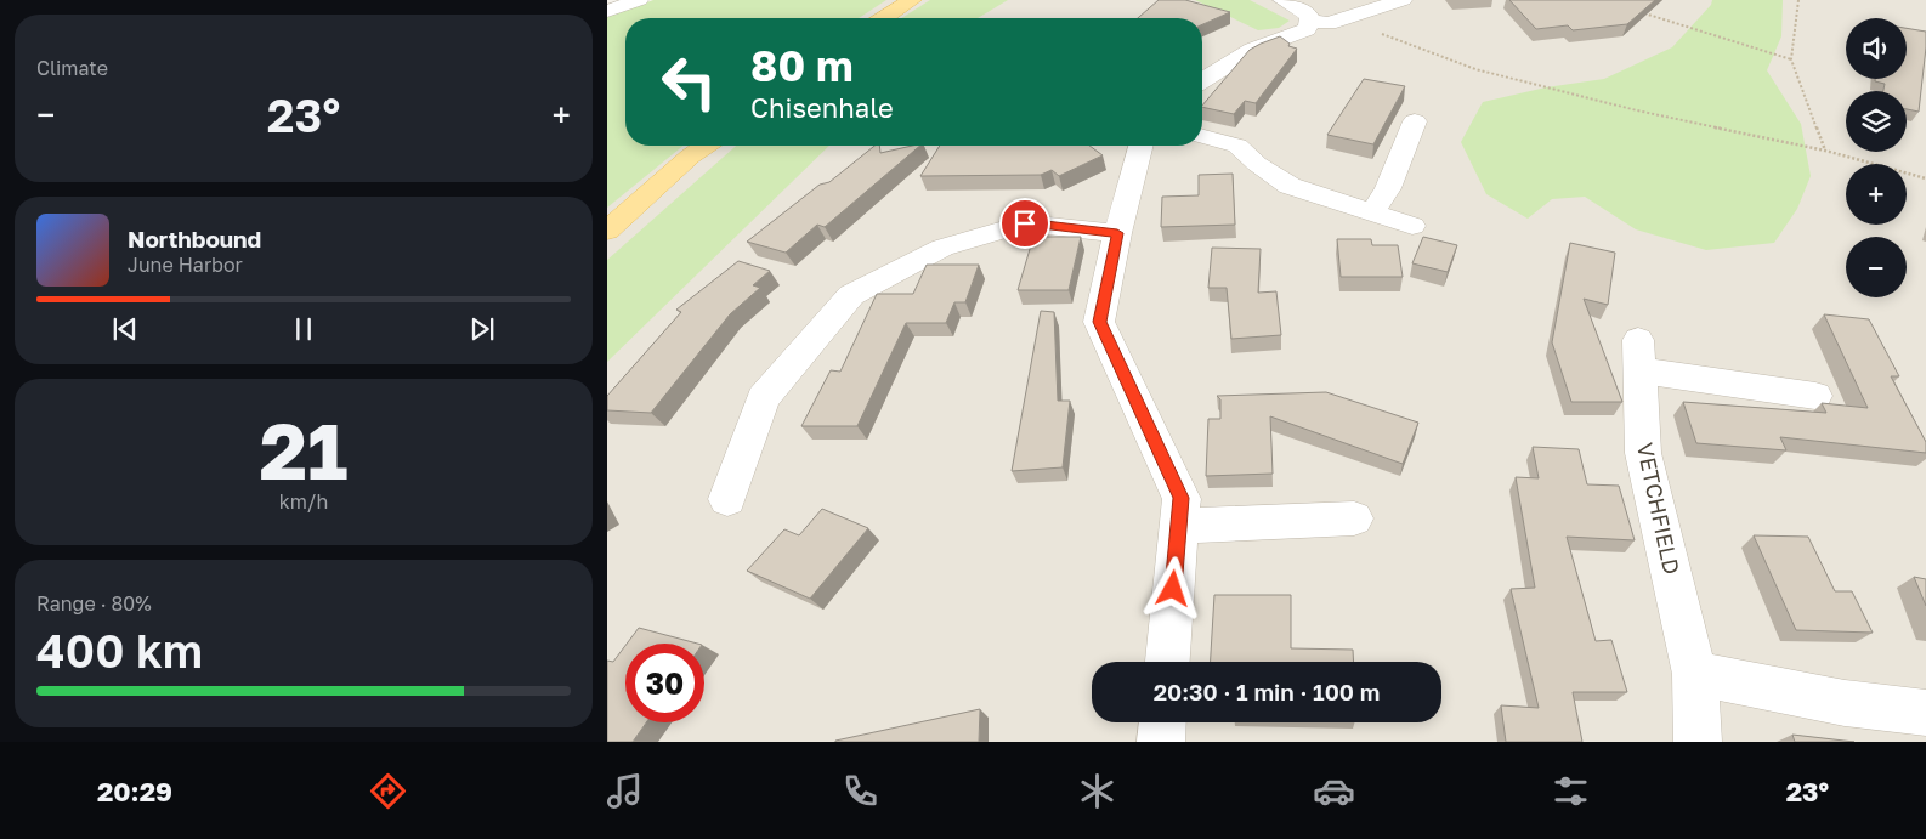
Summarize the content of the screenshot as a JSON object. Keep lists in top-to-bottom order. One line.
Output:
{"streets":{"street":["VETCHFIELD"]},"page":{"tile":["Climate",["21","km/h"],["Range · 80%","400 km"]],"map_buttons":["+","−"],"turn":["80 m","Chisenhale"],"heat":["−","23°","+"],"song":["Northbound","June Harbor"],"limit":"30","trip":"20:30 · 1 min · 100 m","tabs":["20:29","23°"]}}
